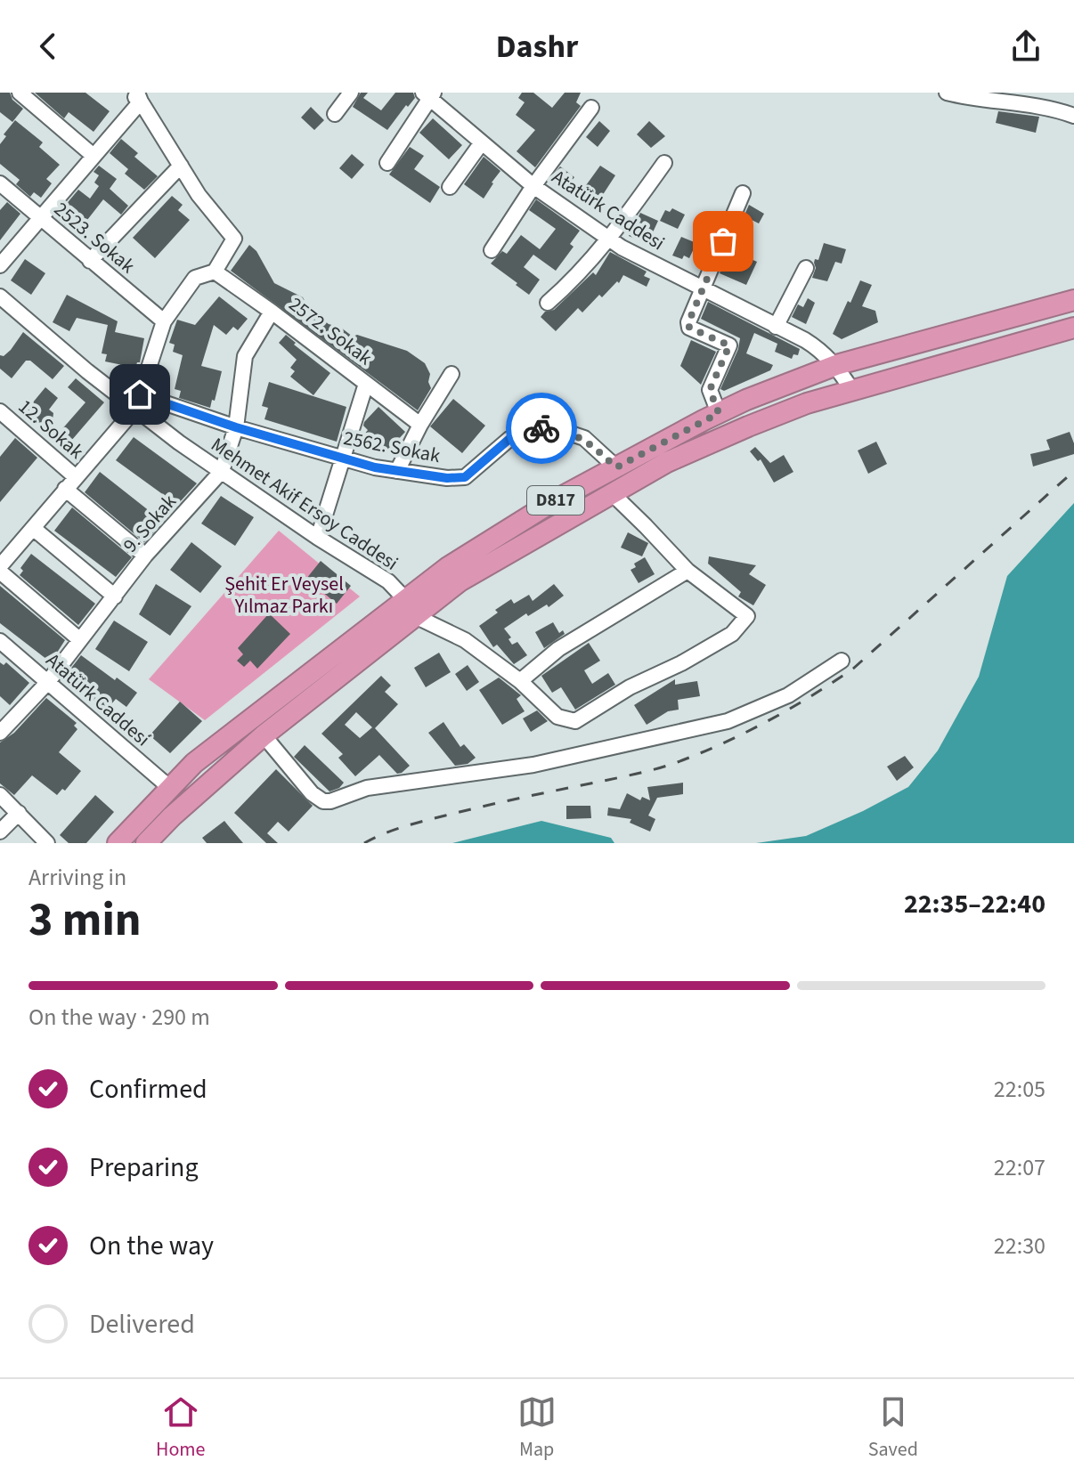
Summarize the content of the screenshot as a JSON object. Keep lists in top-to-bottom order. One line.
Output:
{"streets":{"highway":["D817"],"street":["Atatürk Caddesi","2523. Sokak","2572. Sokak","12. Sokak","2562. Sokak","Mehmet Akif Ersoy Caddesi","9. Sokak"]},"crossings":[["Atatürk Caddesi","D817"],["Atatürk Caddesi","9. Sokak"],["2572. Sokak","9. Sokak"],["2562. Sokak","D817"],["2562. Sokak","Mehmet Akif Ersoy Caddesi"],["2562. Sokak","9. Sokak"],["D817","Mehmet Akif Ersoy Caddesi"],["Mehmet Akif Ersoy Caddesi","9. Sokak"]],"parks":["Şehit Er Veysel Yılmaz Parkı"],"page":{"header":"Dashr","heading":["3 min","Arriving in","22:35–22:40"],"bar":"On the way · 290 m","list":[["Confirmed","22:05"],["Preparing","22:07"],["On the way","22:30"],"Delivered"],"tabs":["Home","Map","Saved"]}}
